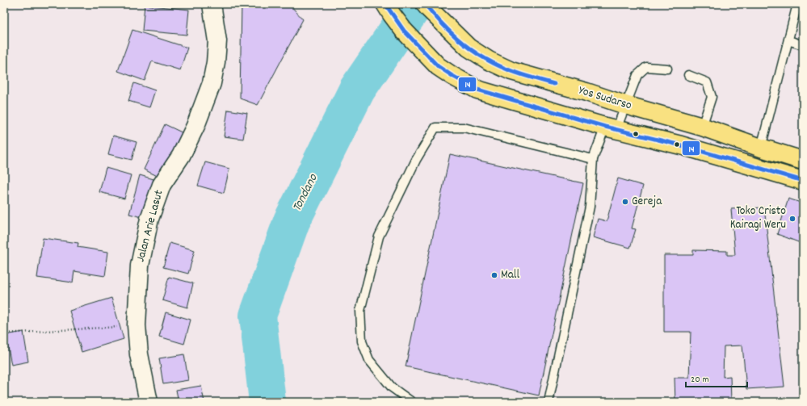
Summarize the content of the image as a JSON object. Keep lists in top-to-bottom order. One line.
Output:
{"streets":{"highway":["Yos Sudarso"],"main road":["Jalan Arie Lasut"]},"water":["Tondano"],"places":["Gereja","Toko Cristo Kairagi Weru","Mall"],"lines":["transit line 14"],"scale_bar":"20 m"}
